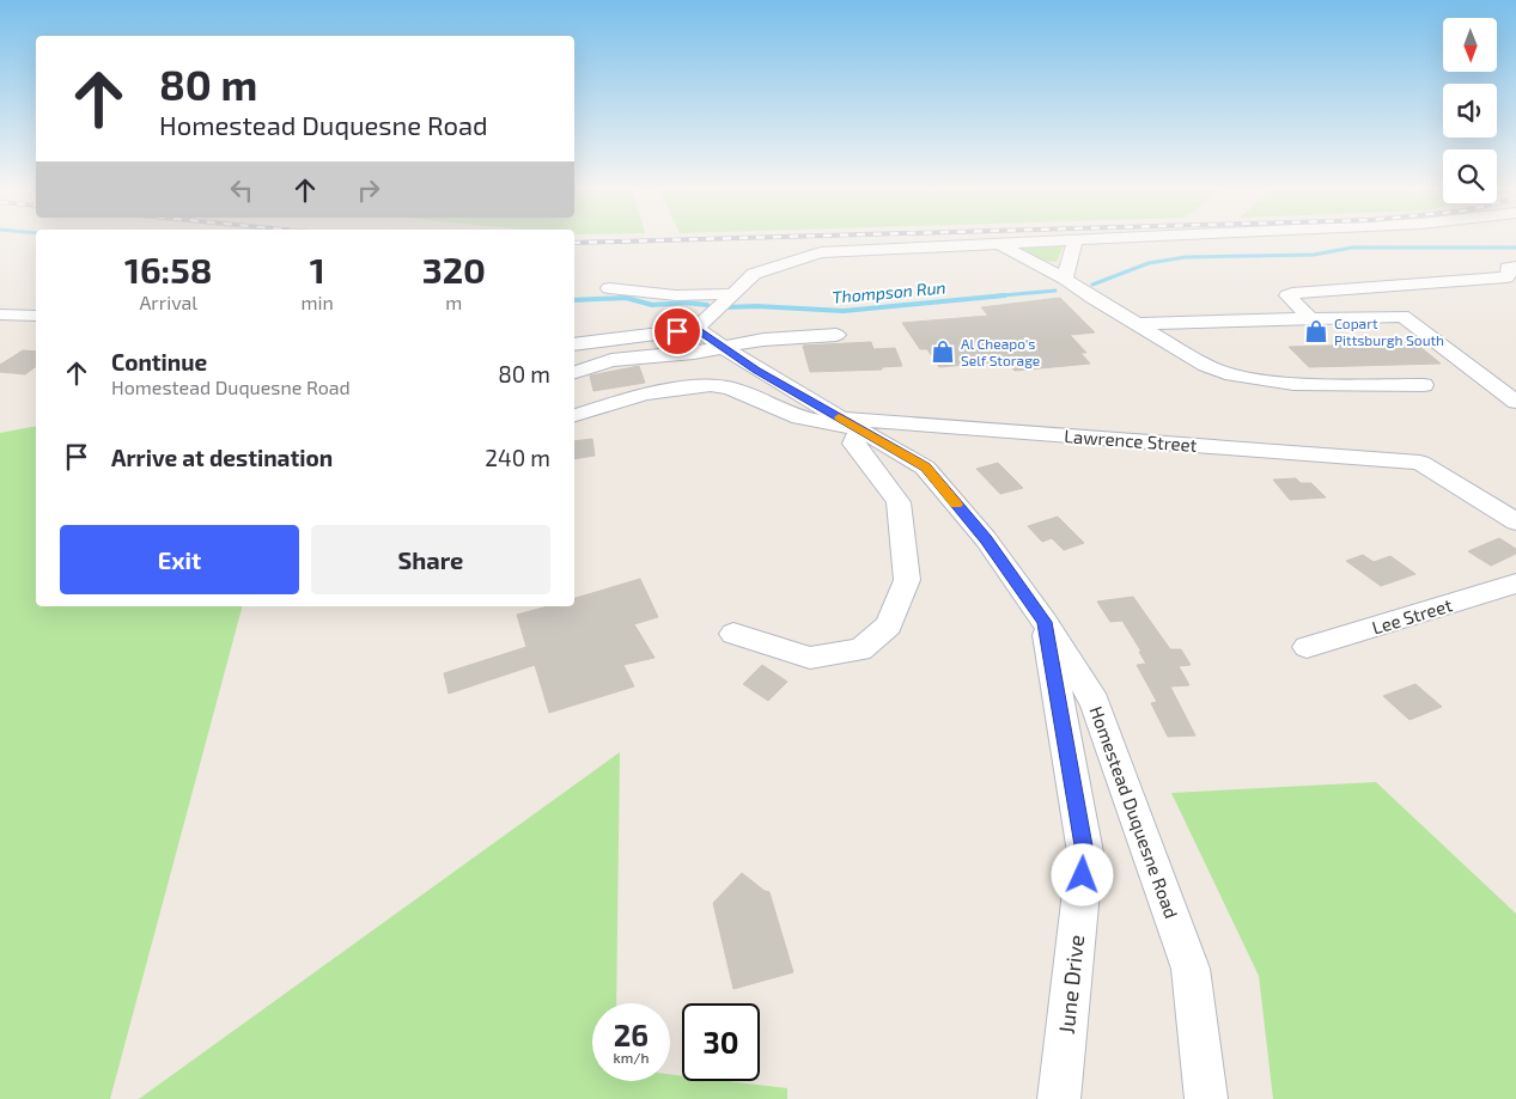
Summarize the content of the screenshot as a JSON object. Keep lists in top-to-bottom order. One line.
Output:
{"streets":{"street":["Lawrence Street","Lee Street","Homestead Duquesne Road","June Drive"]},"crossings":[["Lawrence Street","Homestead Duquesne Road"],["Homestead Duquesne Road","June Drive"]],"water":["Thompson Run"],"places":{"shop":["Copart Pittsburgh South","Al Cheapo's Self Storage"]},"north":"bottom","page":{"turn":["80 m","Homestead Duquesne Road"],"eta":["16:58","Arrival","1","min","320","m"],"list":[{"name":"Continue","note":"Homestead Duquesne Road","value":"80 m"},{"name":"Arrive at destination","value":"240 m"}],"buttons":["Exit","Share"],"speed":"26 km/h","limit":"30"}}
